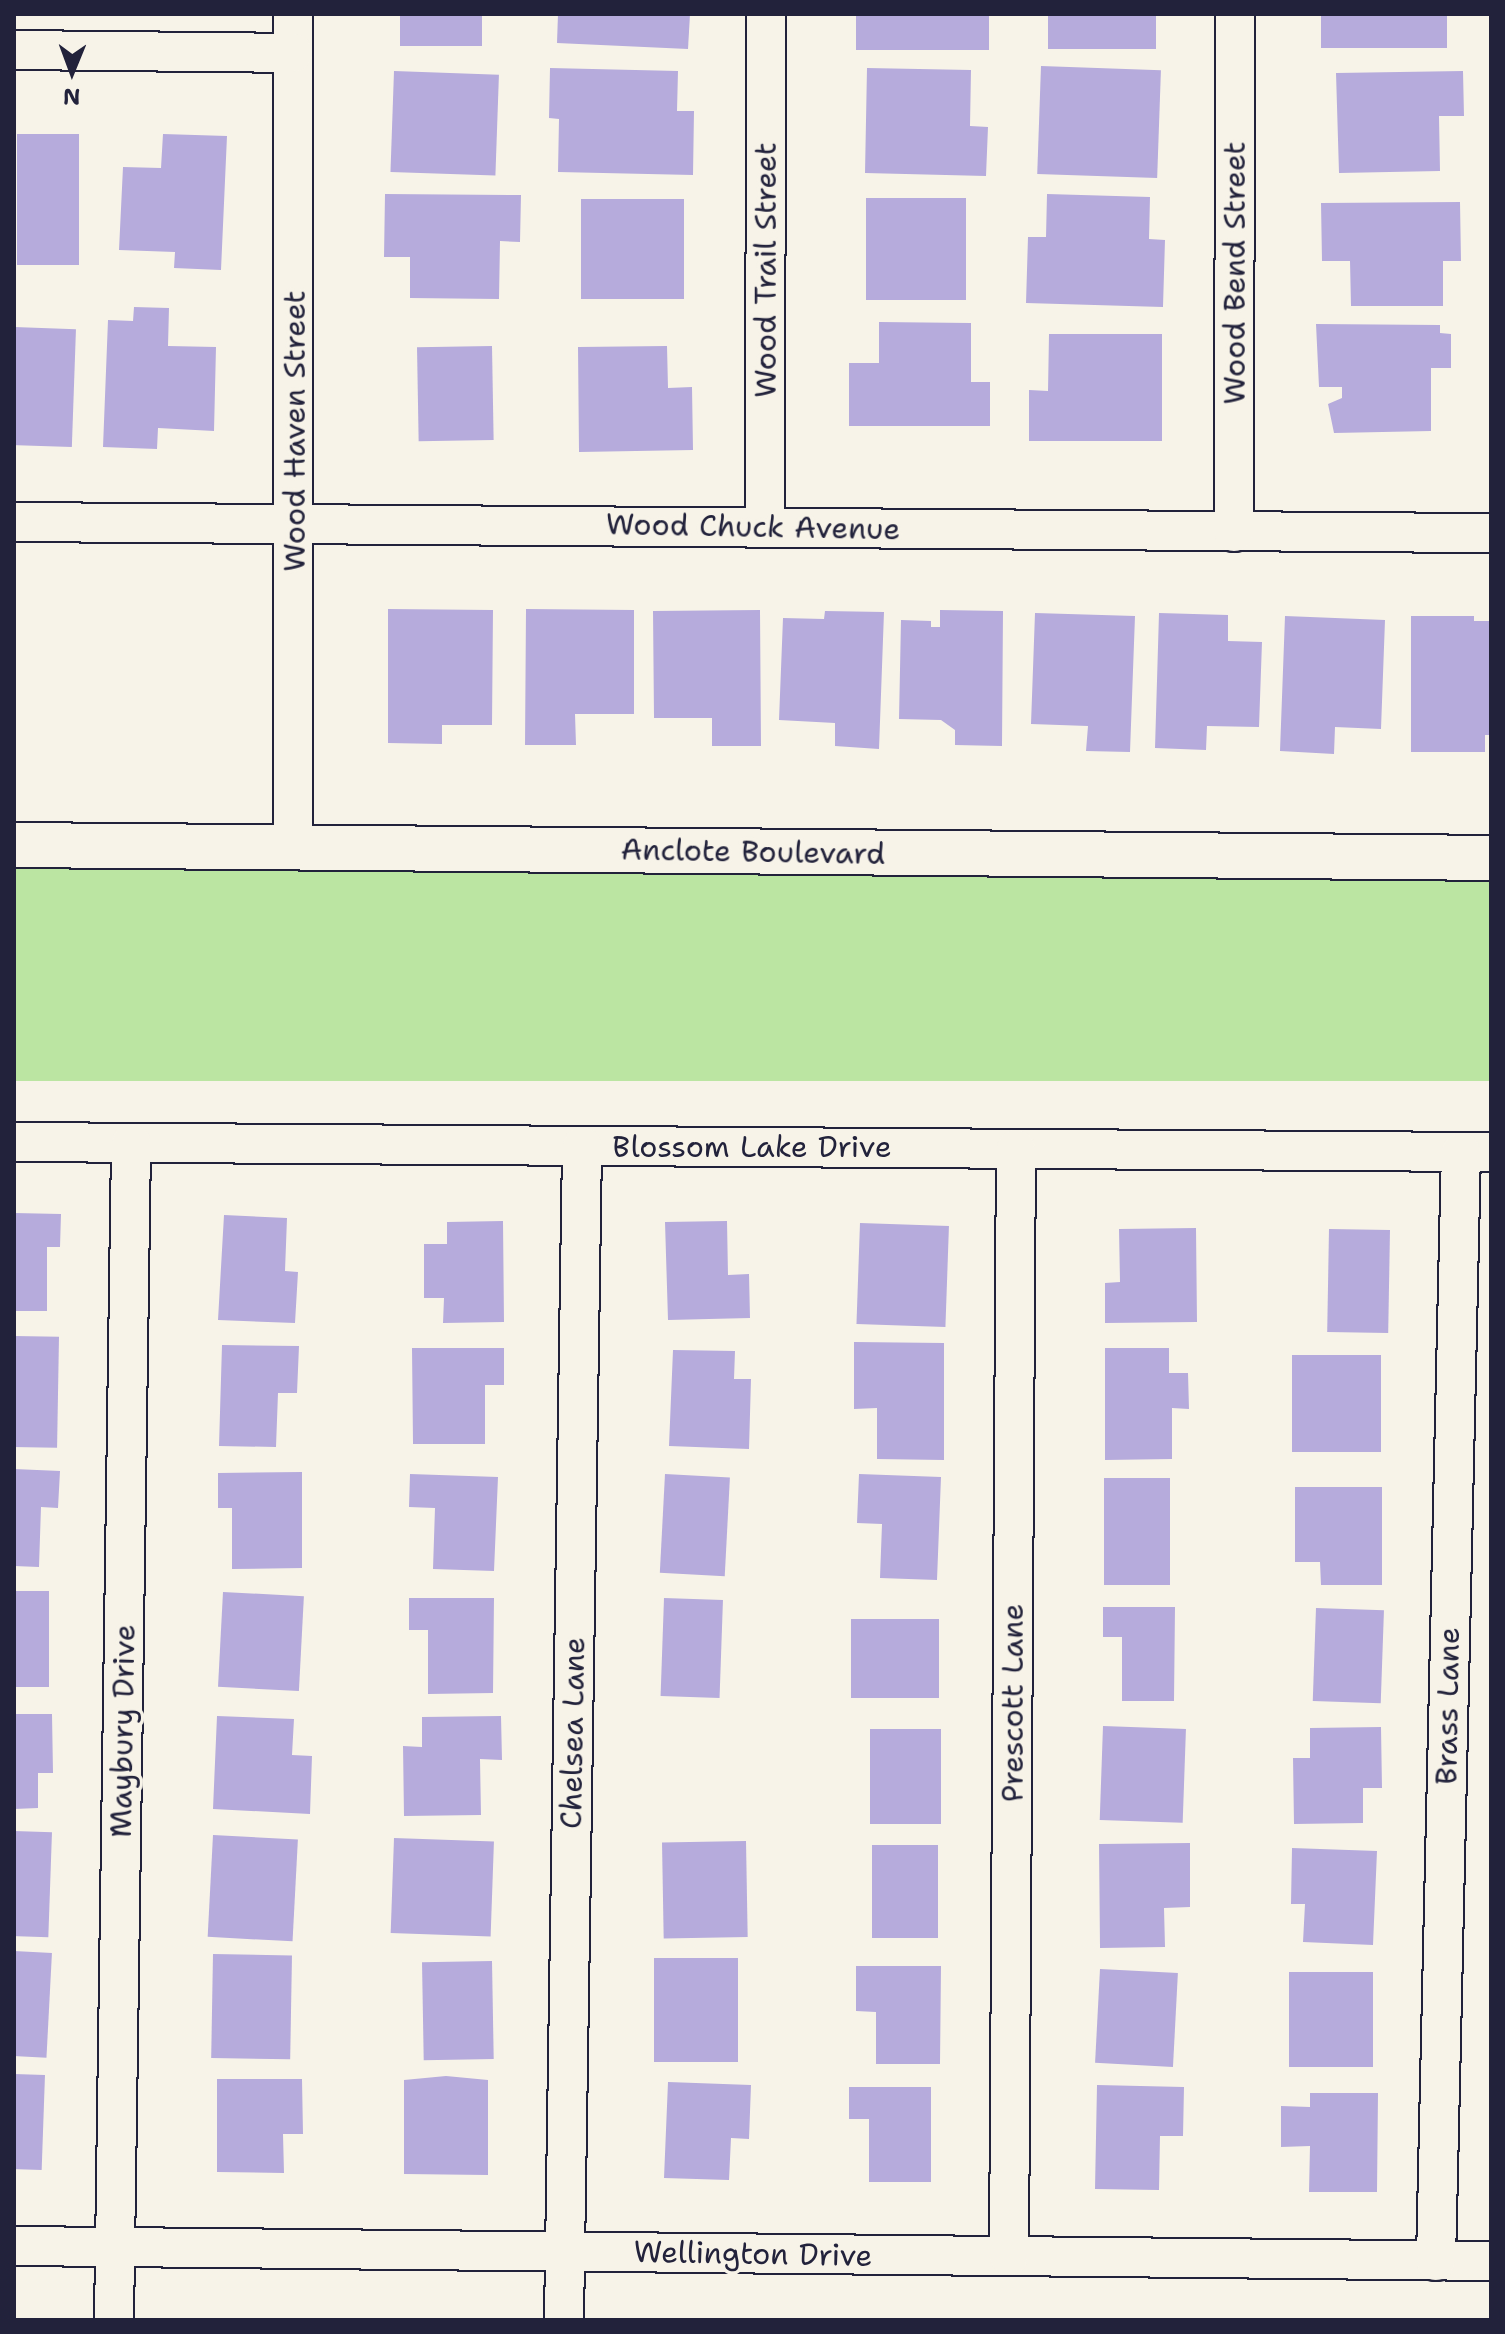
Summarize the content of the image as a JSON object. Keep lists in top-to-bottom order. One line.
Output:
{"streets":{"street":["Wood Trail Street","Wood Bend Street","Wood Haven Street","Wood Chuck Avenue","Anclote Boulevard","Blossom Lake Drive","Prescott Lane","Brass Lane","Maybury Drive","Chelsea Lane","Wellington Drive"]},"crossings":[["Wood Trail Street","Wood Chuck Avenue"],["Wood Bend Street","Wood Chuck Avenue"],["Wood Haven Street","Wood Chuck Avenue"],["Wood Haven Street","Anclote Boulevard"],["Blossom Lake Drive","Prescott Lane"],["Blossom Lake Drive","Brass Lane"],["Blossom Lake Drive","Maybury Drive"],["Blossom Lake Drive","Chelsea Lane"],["Prescott Lane","Wellington Drive"],["Brass Lane","Wellington Drive"],["Maybury Drive","Wellington Drive"],["Chelsea Lane","Wellington Drive"]],"north":"bottom"}
